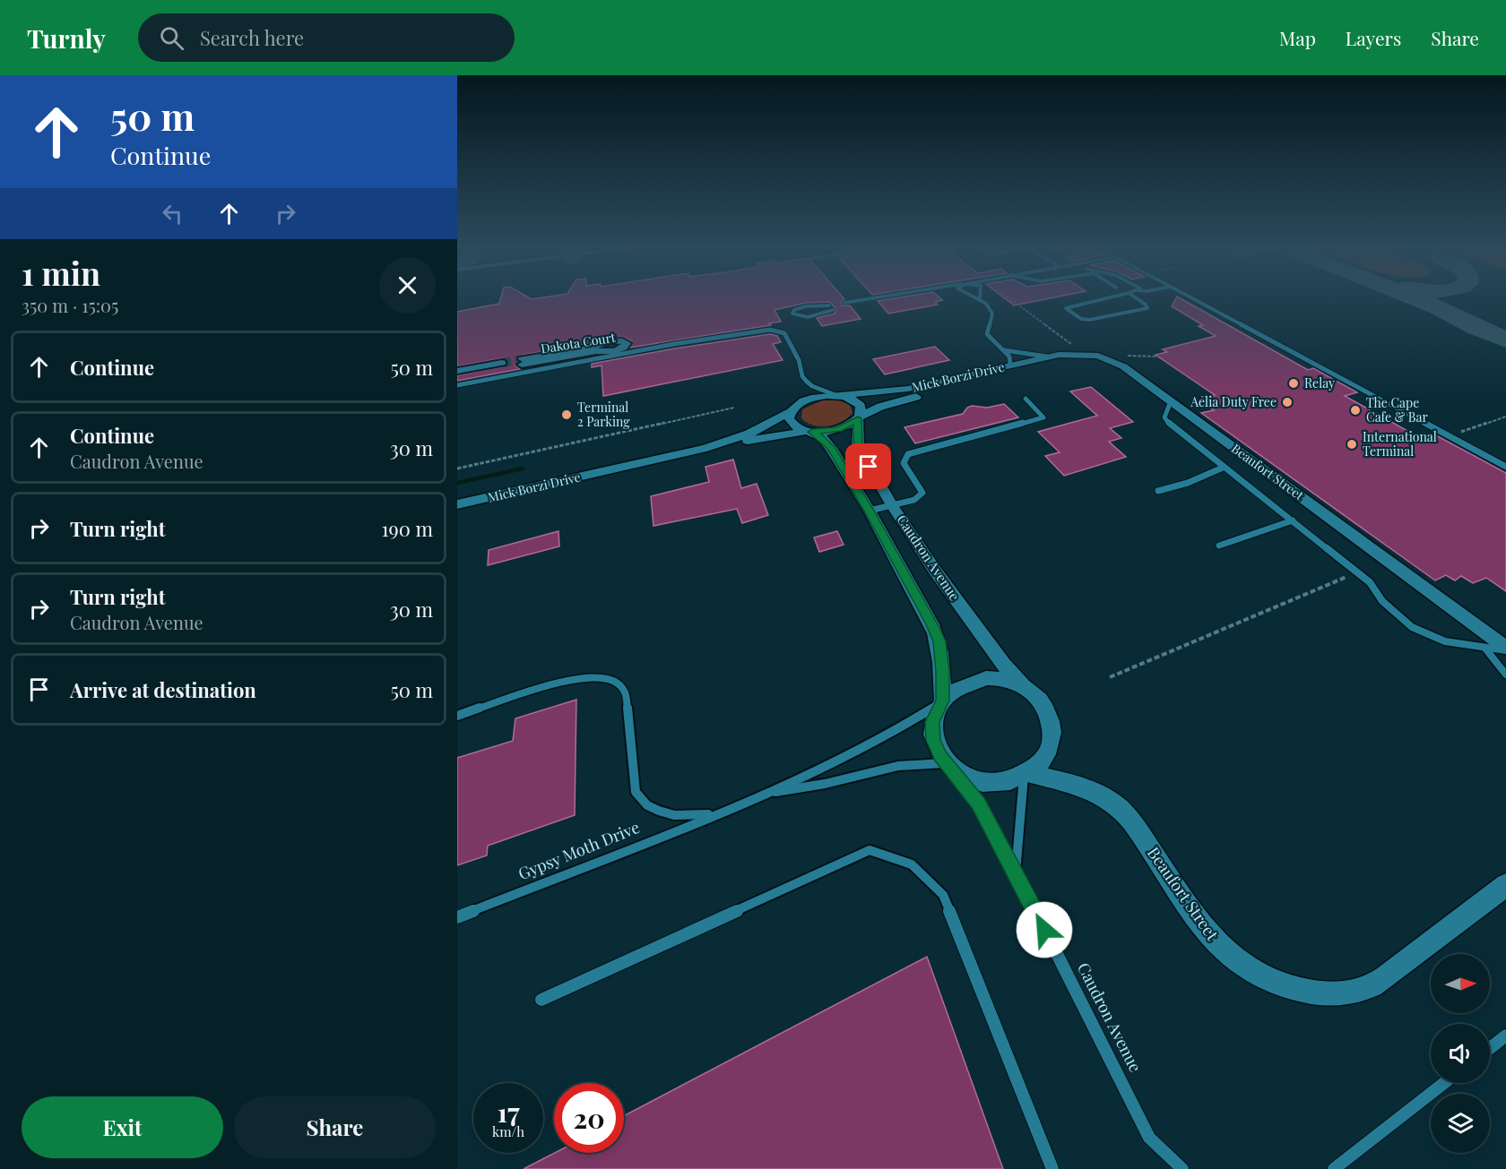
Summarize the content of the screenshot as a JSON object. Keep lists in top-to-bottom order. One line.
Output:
{"streets":{"street":["Dakota Court","Mick Borzi Drive","Beaufort Street","Caudron Avenue"],"lane":["Gypsy Moth Drive"]},"crossings":[["Mick Borzi Drive","Beaufort Street"],["Mick Borzi Drive","Caudron Avenue"],["Beaufort Street","Caudron Avenue"],["Beaufort Street","Gypsy Moth Drive"],["Caudron Avenue","Gypsy Moth Drive"]],"places":["Relay","Aelia Duty Free","The Cape Cafe & Bar","Terminal 2 Parking","International Terminal"],"north":"right","page":{"header":"Turnly","search":"Search here","nav":["Map","Layers","Share"],"turn":["50 m","Continue"],"heading":["1 min","350 m · 15:05"],"list":[{"name":"Continue","value":"50 m"},{"name":"Continue","note":"Caudron Avenue","value":"30 m"},{"name":"Turn right","value":"190 m"},{"name":"Turn right","note":"Caudron Avenue","value":"30 m"},{"name":"Arrive at destination","value":"50 m"}],"speed":"17 km/h","limit":"20","buttons":["Exit","Share"]}}
